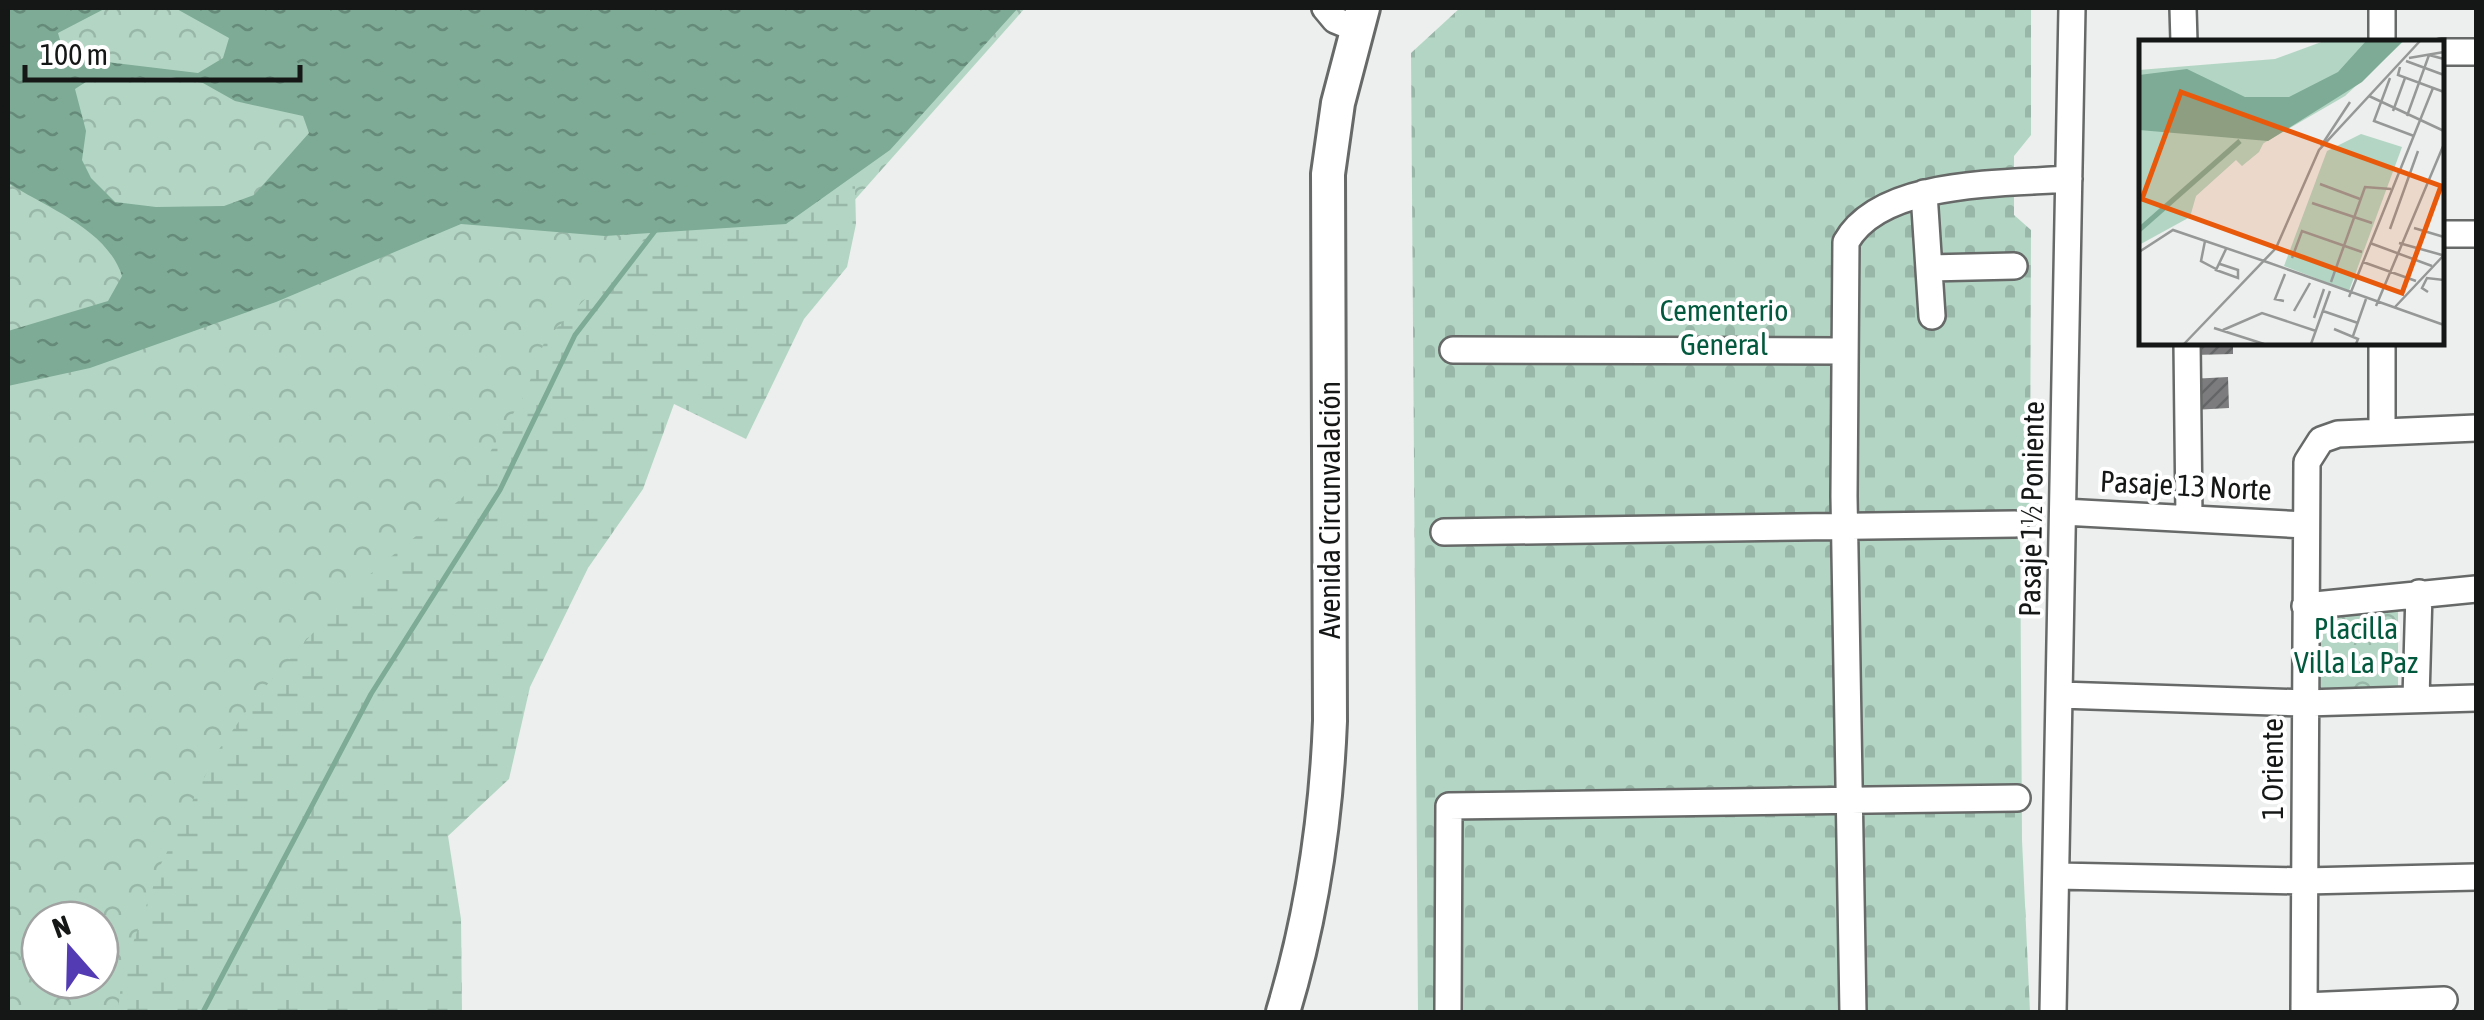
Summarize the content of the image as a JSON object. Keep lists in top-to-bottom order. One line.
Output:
{"streets":{"main road":["Avenida Circunvalación"],"street":["Pasaje 13 Norte","Pasaje 1½ Poniente","1 Oriente"]},"crossings":[["Pasaje 13 Norte","Pasaje 1½ Poniente"],["Pasaje 13 Norte","1 Oriente"]],"parks":["Cementerio General","Placilla Villa La Paz"],"scale_bar":"100 m","north":"top"}
